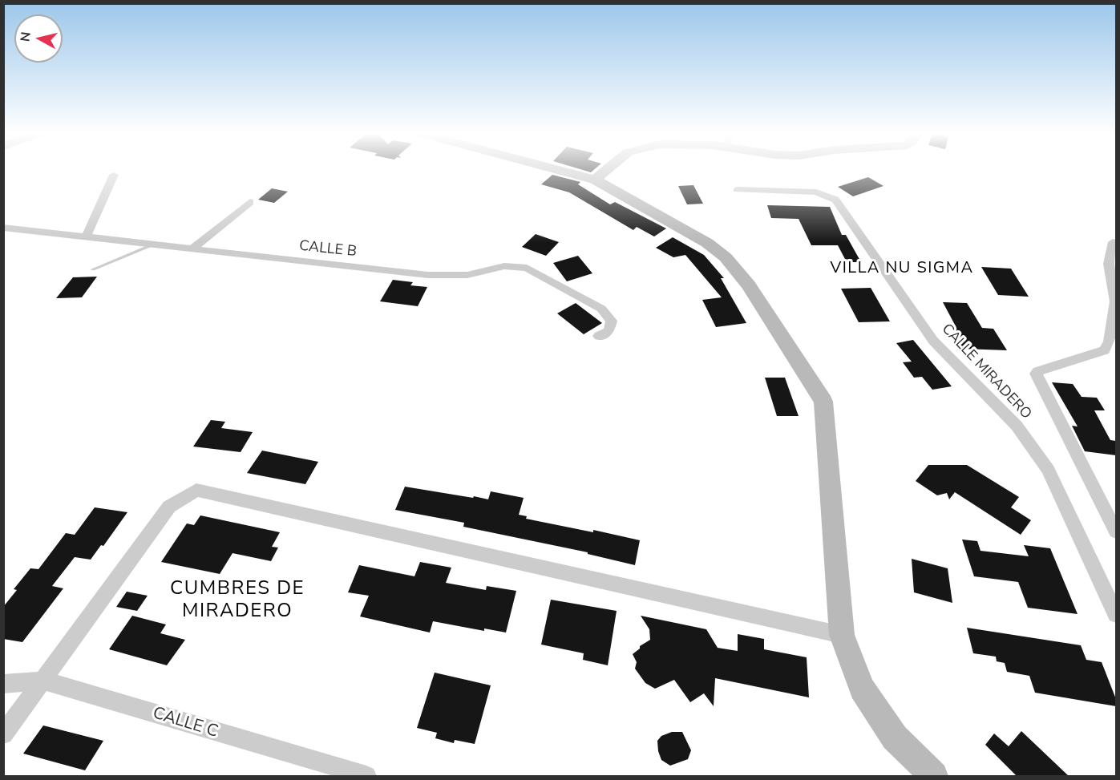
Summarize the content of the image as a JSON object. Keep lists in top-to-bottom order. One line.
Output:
{"streets":{"street":["CALLE B","CALLE MIRADERO","CALLE C"]},"districts":["VILLA NU SIGMA","CUMBRES DE MIRADERO"],"north":"left"}
